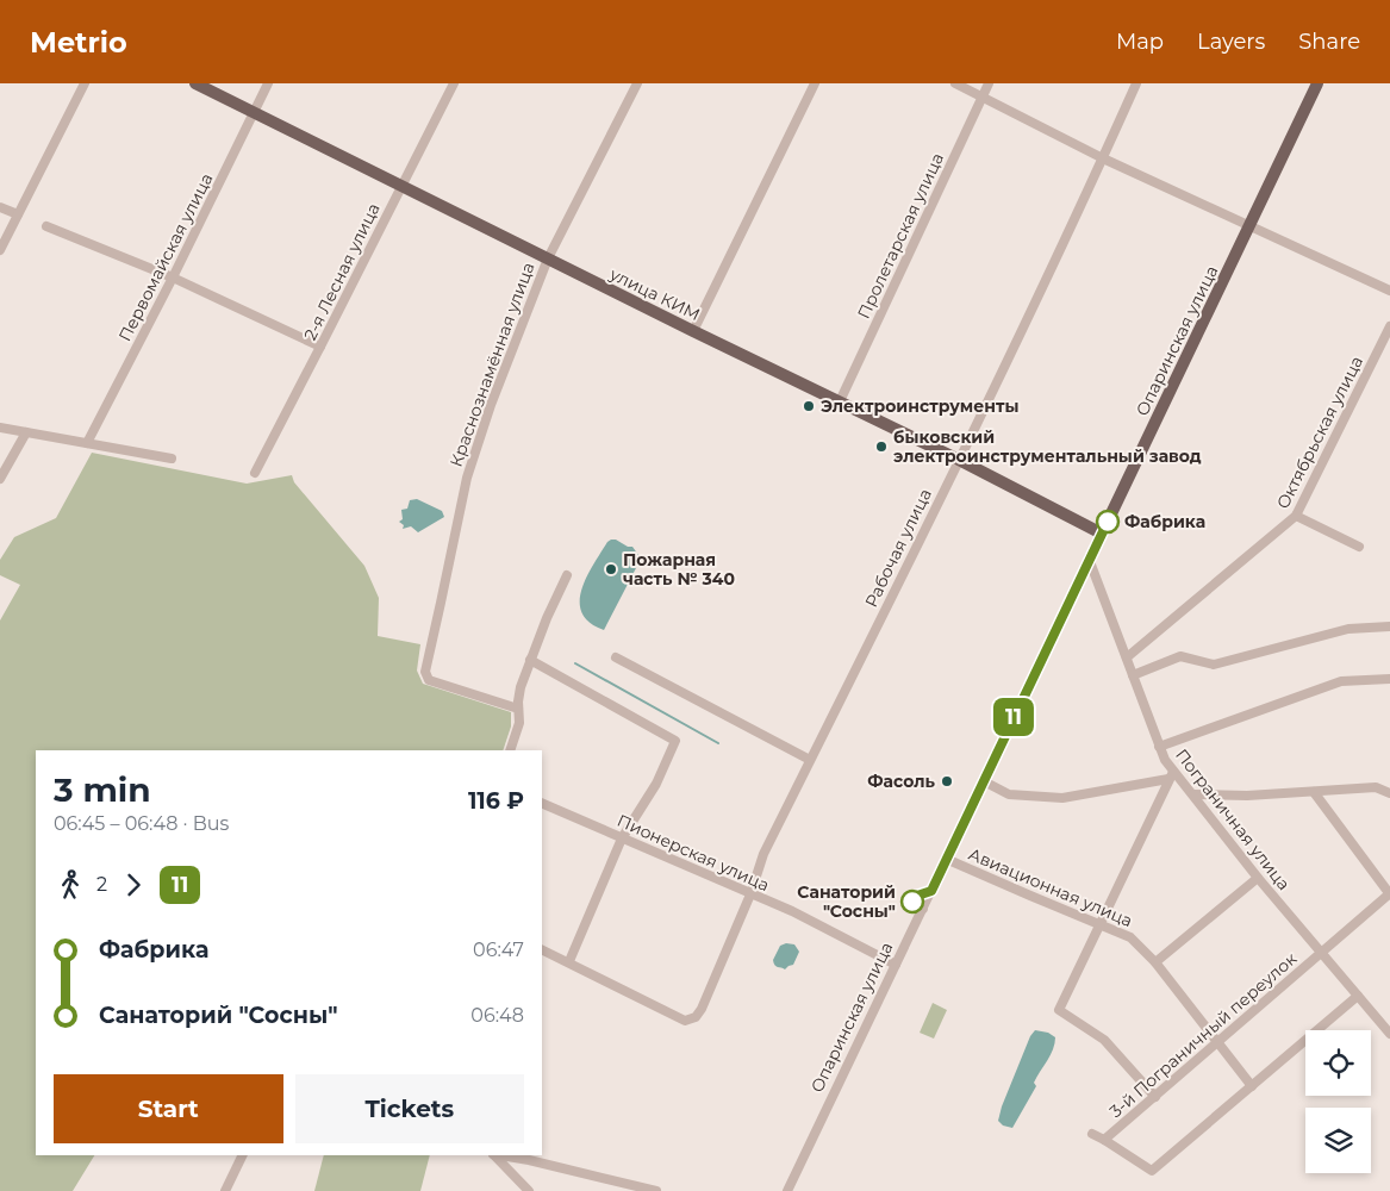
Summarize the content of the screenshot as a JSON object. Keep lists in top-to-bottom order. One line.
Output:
{"streets":{"main road":["улица КИМ","Опаринская улица"],"street":["Пролетарская улица","Первомайская улица","2-я Лесная улица","Краснознамённая улица","Октябрьская улица","Рабочая улица","Пограничная улица","Пионерская улица","Авиационная улица","3-й Пограничный переулок"]},"crossings":[["Пролетарская улица","улица КИМ"],["Первомайская улица","улица КИМ"],["2-я Лесная улица","улица КИМ"],["улица КИМ","Опаринская улица"],["улица КИМ","Краснознамённая улица"],["улица КИМ","Рабочая улица"],["Опаринская улица","Пограничная улица"],["Опаринская улица","Пионерская улица"],["Опаринская улица","Авиационная улица"],["Октябрьская улица","Пограничная улица"],["Рабочая улица","Пионерская улица"],["Пограничная улица","3-й Пограничный переулок"],["Авиационная улица","3-й Пограничный переулок"]],"places":["Электроинструменты","быковский электроинструментальный завод","Фабрика","Пожарная часть № 340","Фасоль","Санаторий \"Сосны\""],"lines":["bus line 11"],"page":{"header":"Metrio","nav":["Map","Layers","Share"],"on_map":"11","heading":["3 min","06:45 – 06:48 · Bus","116 ₽"],"legs":["2","11"],"list":[{"name":"Фабрика","value":"06:47"},{"name":"Санаторий \"Сосны\"","value":"06:48"}],"buttons":["Start","Tickets"]}}
